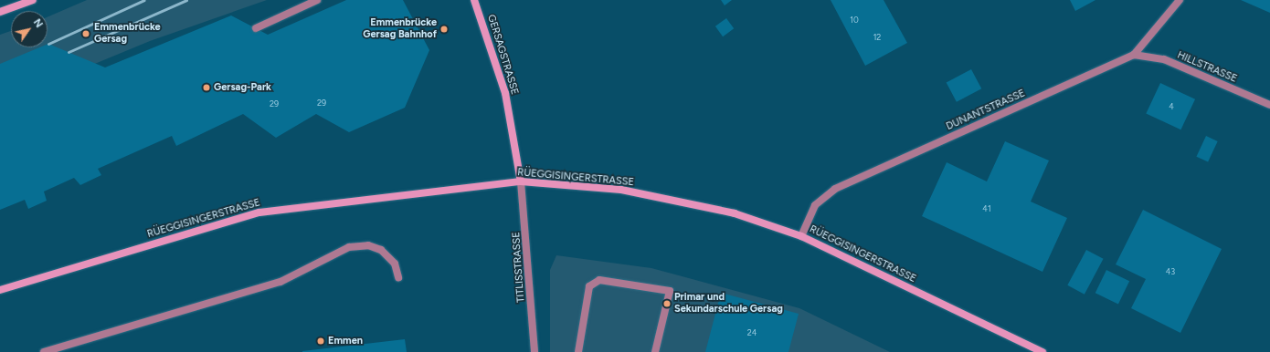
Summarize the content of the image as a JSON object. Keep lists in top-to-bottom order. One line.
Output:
{"streets":{"street":["GERSAGSTRASSE","HILLSTRASSE","DUNANTSTRASSE","RÜEGGISINGERSTRASSE","TITLISSTRASSE"]},"crossings":[["GERSAGSTRASSE","RÜEGGISINGERSTRASSE"],["GERSAGSTRASSE","TITLISSTRASSE"],["HILLSTRASSE","DUNANTSTRASSE"],["DUNANTSTRASSE","RÜEGGISINGERSTRASSE"],["RÜEGGISINGERSTRASSE","TITLISSTRASSE"]],"places":["Emmenbrücke Gersag Bahnhof","Emmenbrücke Gersag","Gersag-Park","Primar und Sekundarschule Gersag","Emmen"],"house_numbers":["10","12","29","29","4","41","43","24"],"north":"top right"}
